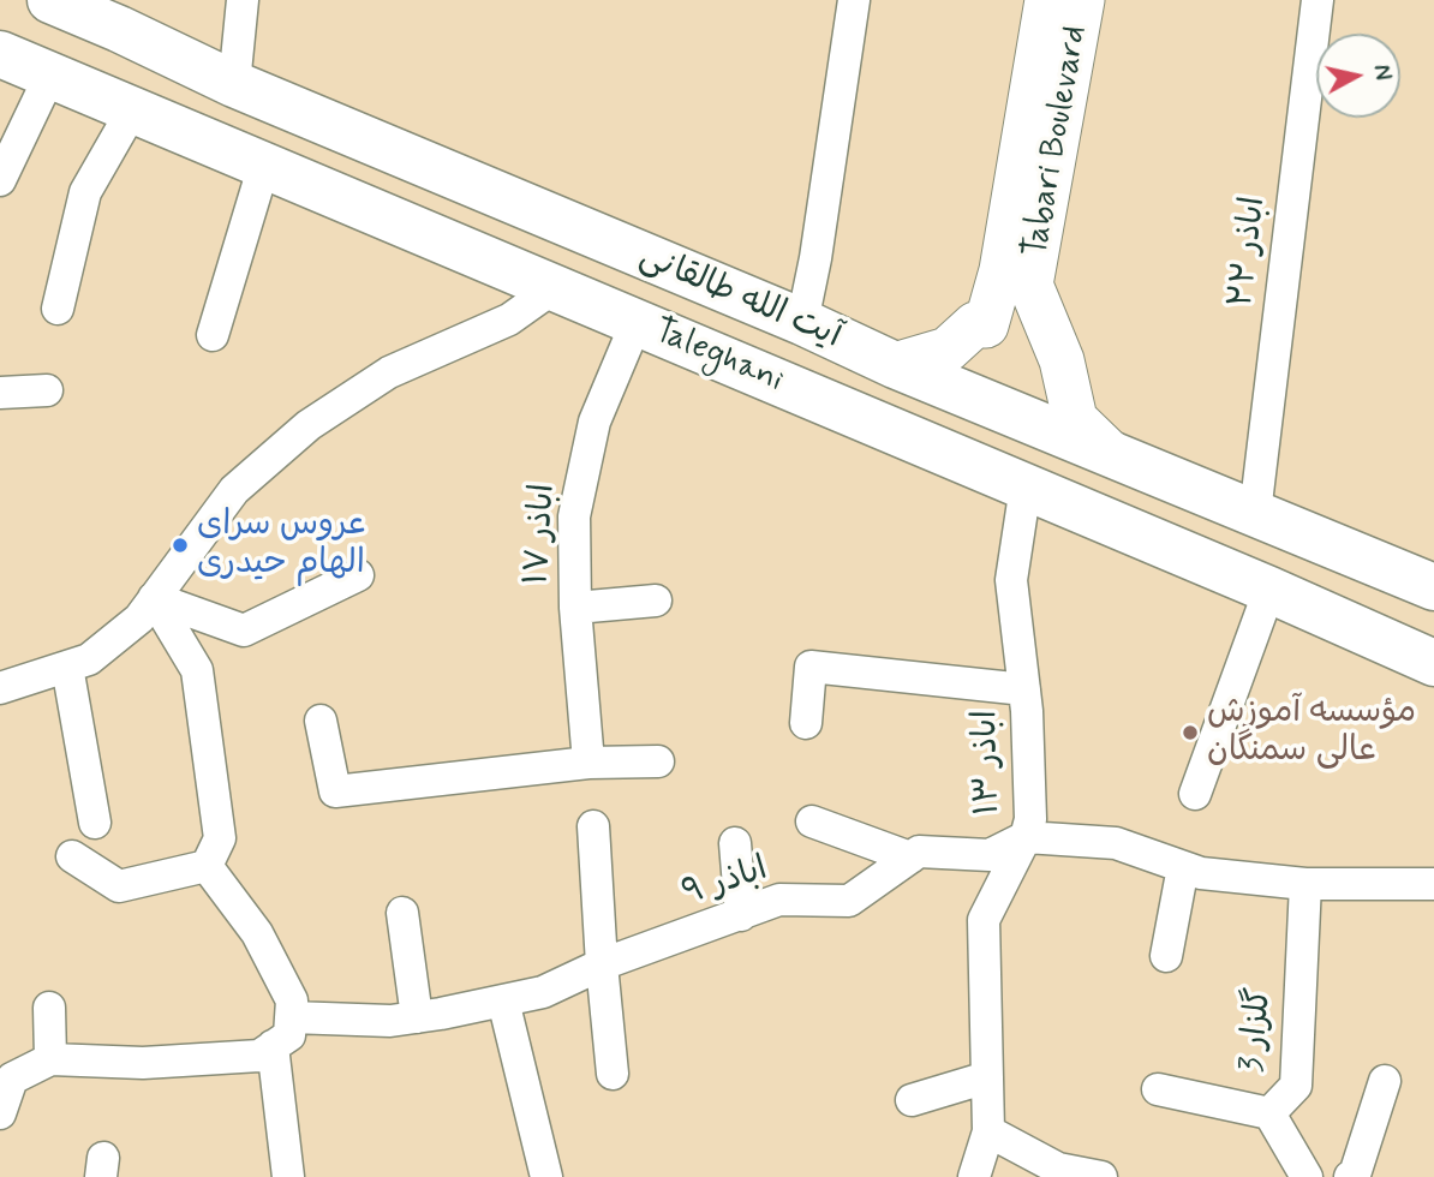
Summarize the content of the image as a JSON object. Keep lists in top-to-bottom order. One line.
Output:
{"streets":{"main road":["Tabari Boulevard","آیت الله طالقانی","Taleghani"],"street":["اباذر ۲۲","اباذر ۱۷","اباذر ۱۳","اباذر ۹","گلزار 3"]},"crossings":[["اباذر ۲۲","آیت الله طالقانی"],["Taleghani","اباذر ۱۷"],["Taleghani","اباذر ۱۳"],["اباذر ۱۳","اباذر ۹"],["اباذر ۹","گلزار 3"]],"places":["عروس سرای الهام حیدری","مؤسسه آموزش عالی سمنگان"],"north":"right"}
